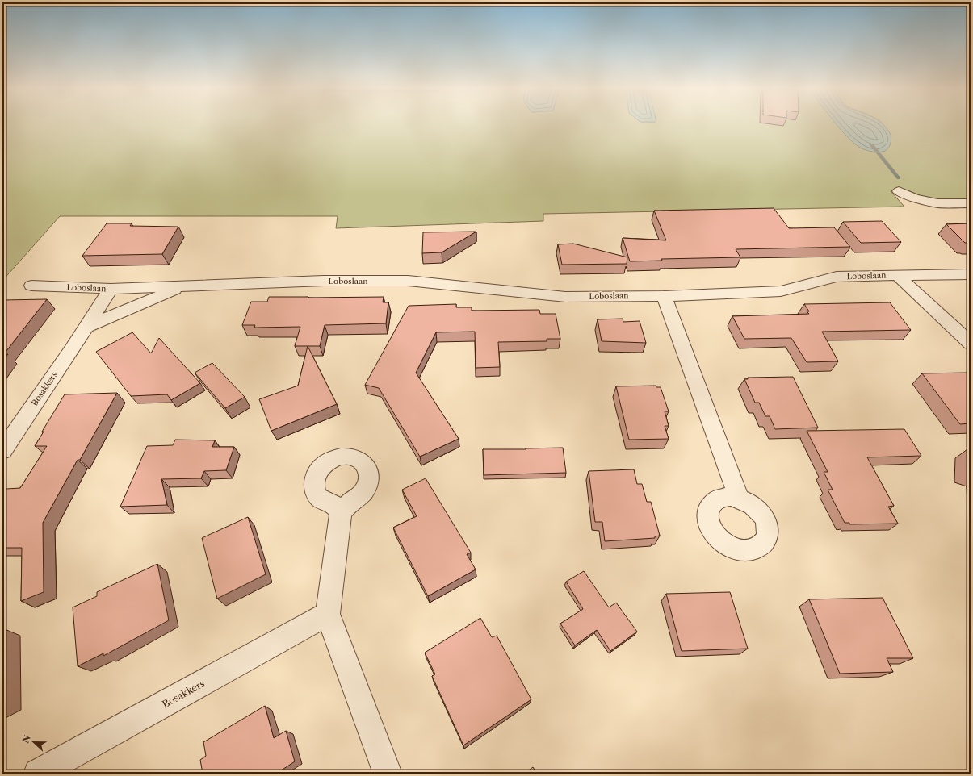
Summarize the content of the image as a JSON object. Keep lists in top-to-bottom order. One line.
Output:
{"streets":{"street":["Loboslaan","Bosakkers"]},"crossings":[["Loboslaan","Bosakkers"]],"north":"left"}
